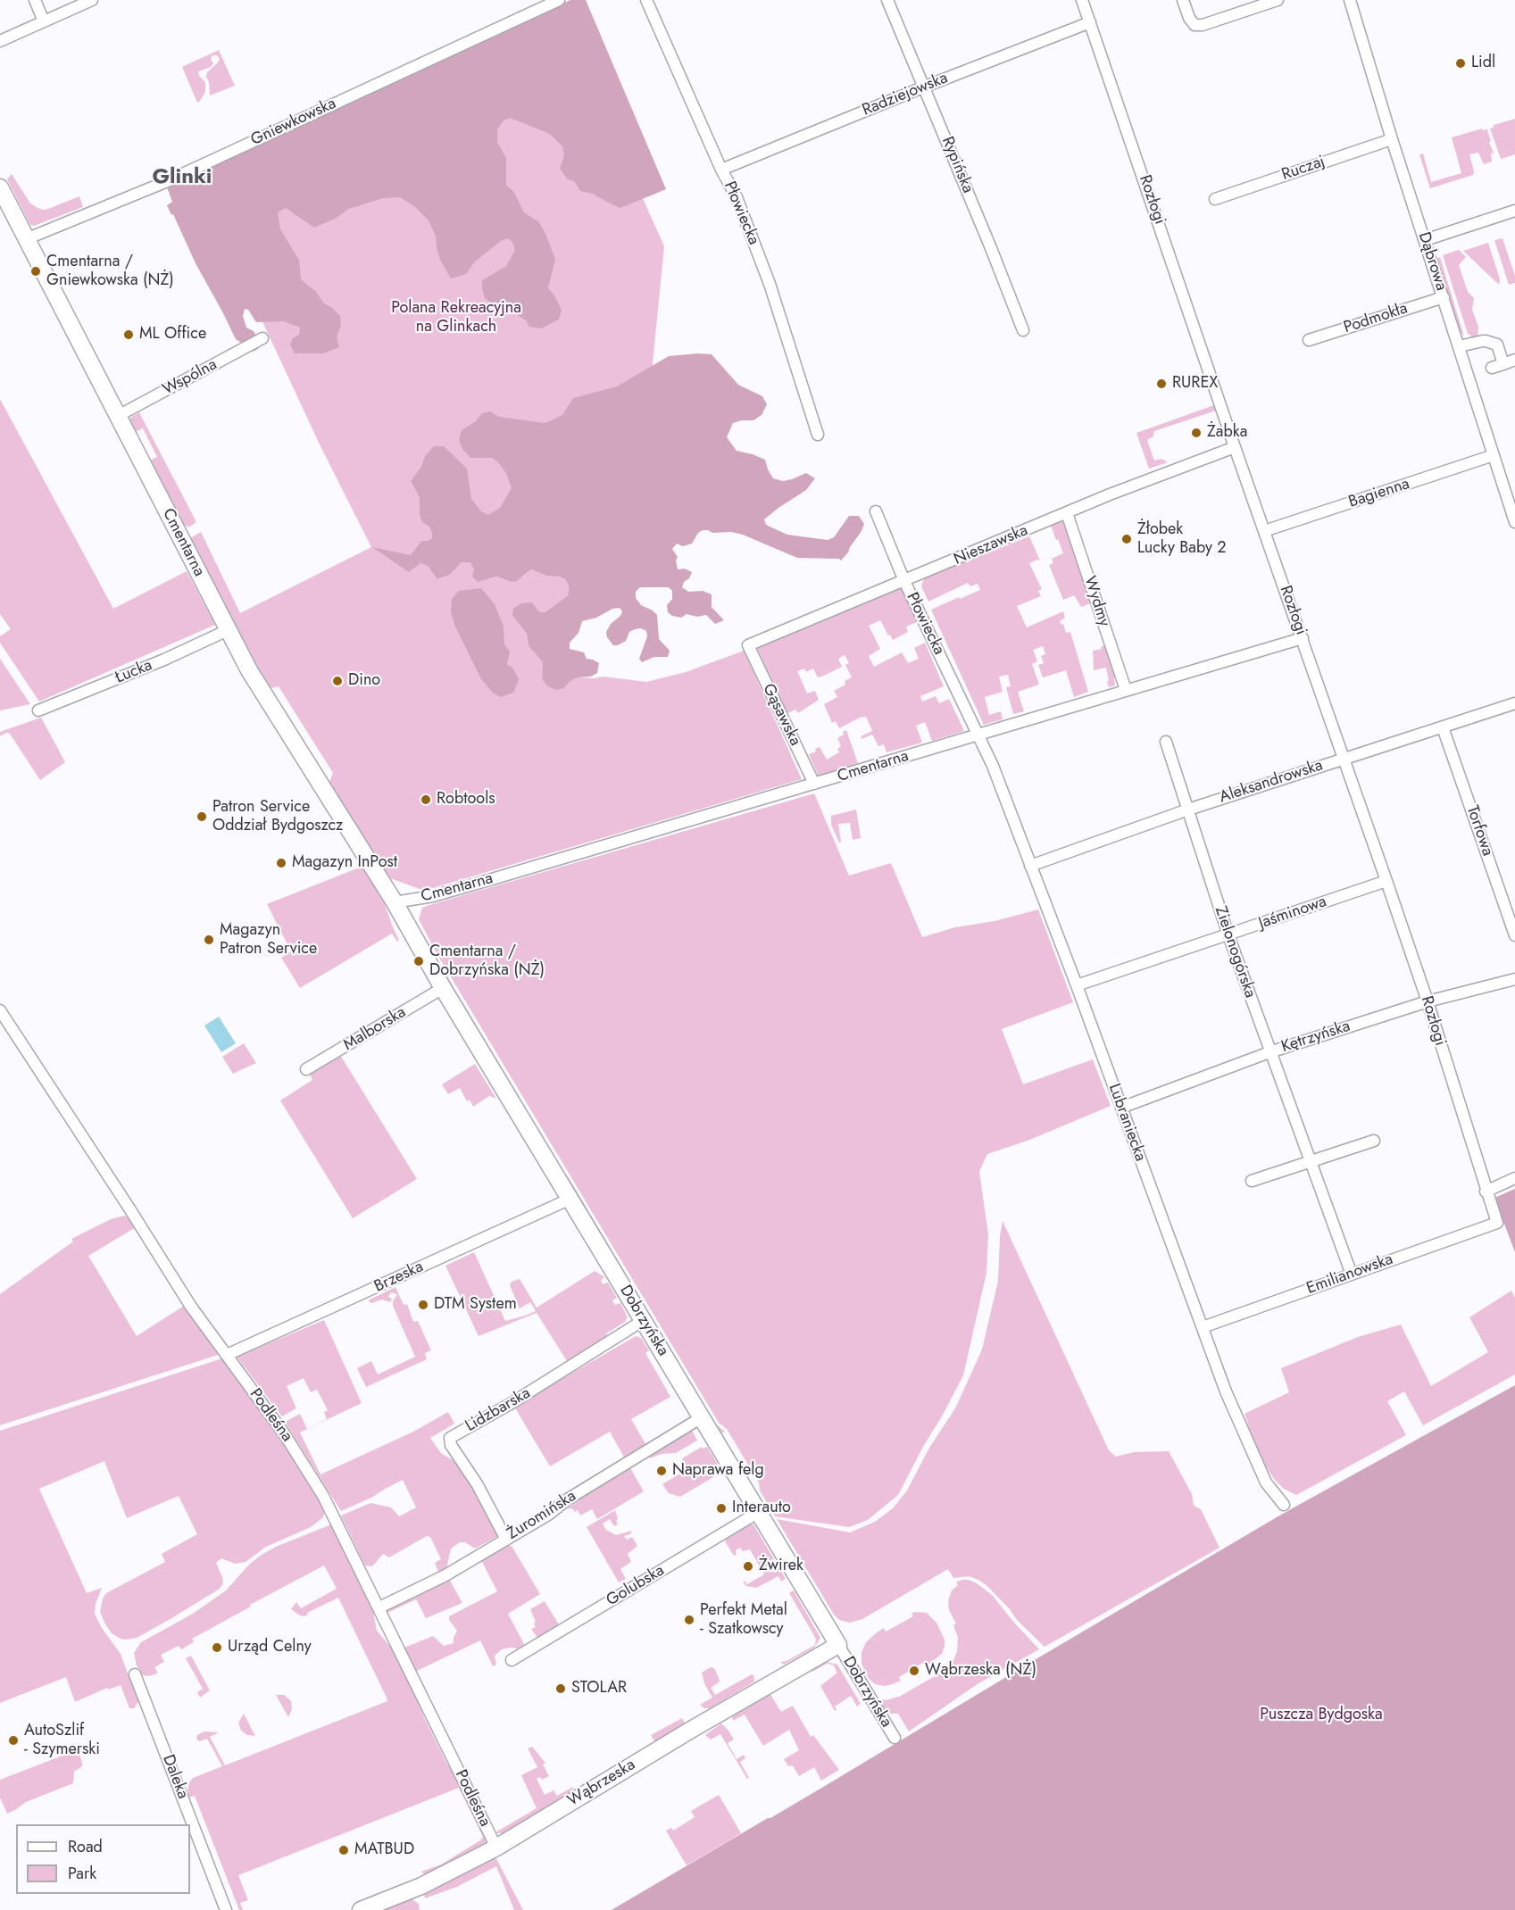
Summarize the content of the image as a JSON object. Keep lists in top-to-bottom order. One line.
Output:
{"streets":{"street":["Radziejowska","Gniewkowska","Rypińska","Ruczaj","Rozłogi","Płowiecka","Dąbrowa","Podmokła","Wspólna","Bagienna","Cmentarna","Nieszawska","Wydmy","Łucka","Gąsawska","Aleksandrowska","Torfowa","Jaśminowa","Zielonogórska","Malborska","Kętrzyńska","Lubraniecka","Emilianowska","Brzeska","Dobrzyńska","Lidzbarska","Podleśna","Żuromińska","Golubska","Daleka","Wąbrzeska"]},"crossings":[["Radziejowska","Rypińska"],["Radziejowska","Rozłogi"],["Radziejowska","Płowiecka"],["Gniewkowska","Cmentarna"],["Ruczaj","Dąbrowa"],["Rozłogi","Bagienna"],["Rozłogi","Cmentarna"],["Rozłogi","Nieszawska"],["Rozłogi","Aleksandrowska"],["Rozłogi","Jaśminowa"],["Rozłogi","Kętrzyńska"],["Rozłogi","Emilianowska"],["Płowiecka","Cmentarna"],["Płowiecka","Nieszawska"],["Płowiecka","Lubraniecka"],["Dąbrowa","Podmokła"],["Dąbrowa","Bagienna"],["Wspólna","Cmentarna"],["Cmentarna","Wydmy"],["Cmentarna","Łucka"],["Cmentarna","Gąsawska"],["Cmentarna","Lubraniecka"],["Cmentarna","Dobrzyńska"],["Nieszawska","Wydmy"],["Nieszawska","Gąsawska"],["Aleksandrowska","Torfowa"],["Aleksandrowska","Zielonogórska"],["Aleksandrowska","Lubraniecka"],["Jaśminowa","Zielonogórska"],["Jaśminowa","Lubraniecka"],["Zielonogórska","Kętrzyńska"],["Zielonogórska","Emilianowska"],["Malborska","Dobrzyńska"],["Kętrzyńska","Lubraniecka"],["Lubraniecka","Emilianowska"],["Brzeska","Dobrzyńska"],["Brzeska","Podleśna"],["Dobrzyńska","Lidzbarska"],["Dobrzyńska","Żuromińska"],["Dobrzyńska","Golubska"],["Dobrzyńska","Wąbrzeska"],["Lidzbarska","Żuromińska"],["Podleśna","Żuromińska"],["Podleśna","Wąbrzeska"]],"districts":["Glinki"],"parks":["Polana Rekreacyjna na Glinkach","Puszcza Bydgoska"],"places":["Lidl","Cmentarna / Gniewkowska (NŻ)","ML Office","RUREX","Żabka","Żłobek Lucky Baby 2","Dino","Robtools","Patron Service Oddział Bydgoszcz","Magazyn InPost","Magazyn Patron Service","Cmentarna / Dobrzyńska (NŻ)","DTM System","Naprawa felg","Interauto","Żwirek","Perfekt Metal - Szatkowscy","Urząd Celny","Wąbrzeska (NŻ)","STOLAR","AutoSzlif - Szymerski","MATBUD"],"legend":["Road","Park"]}
